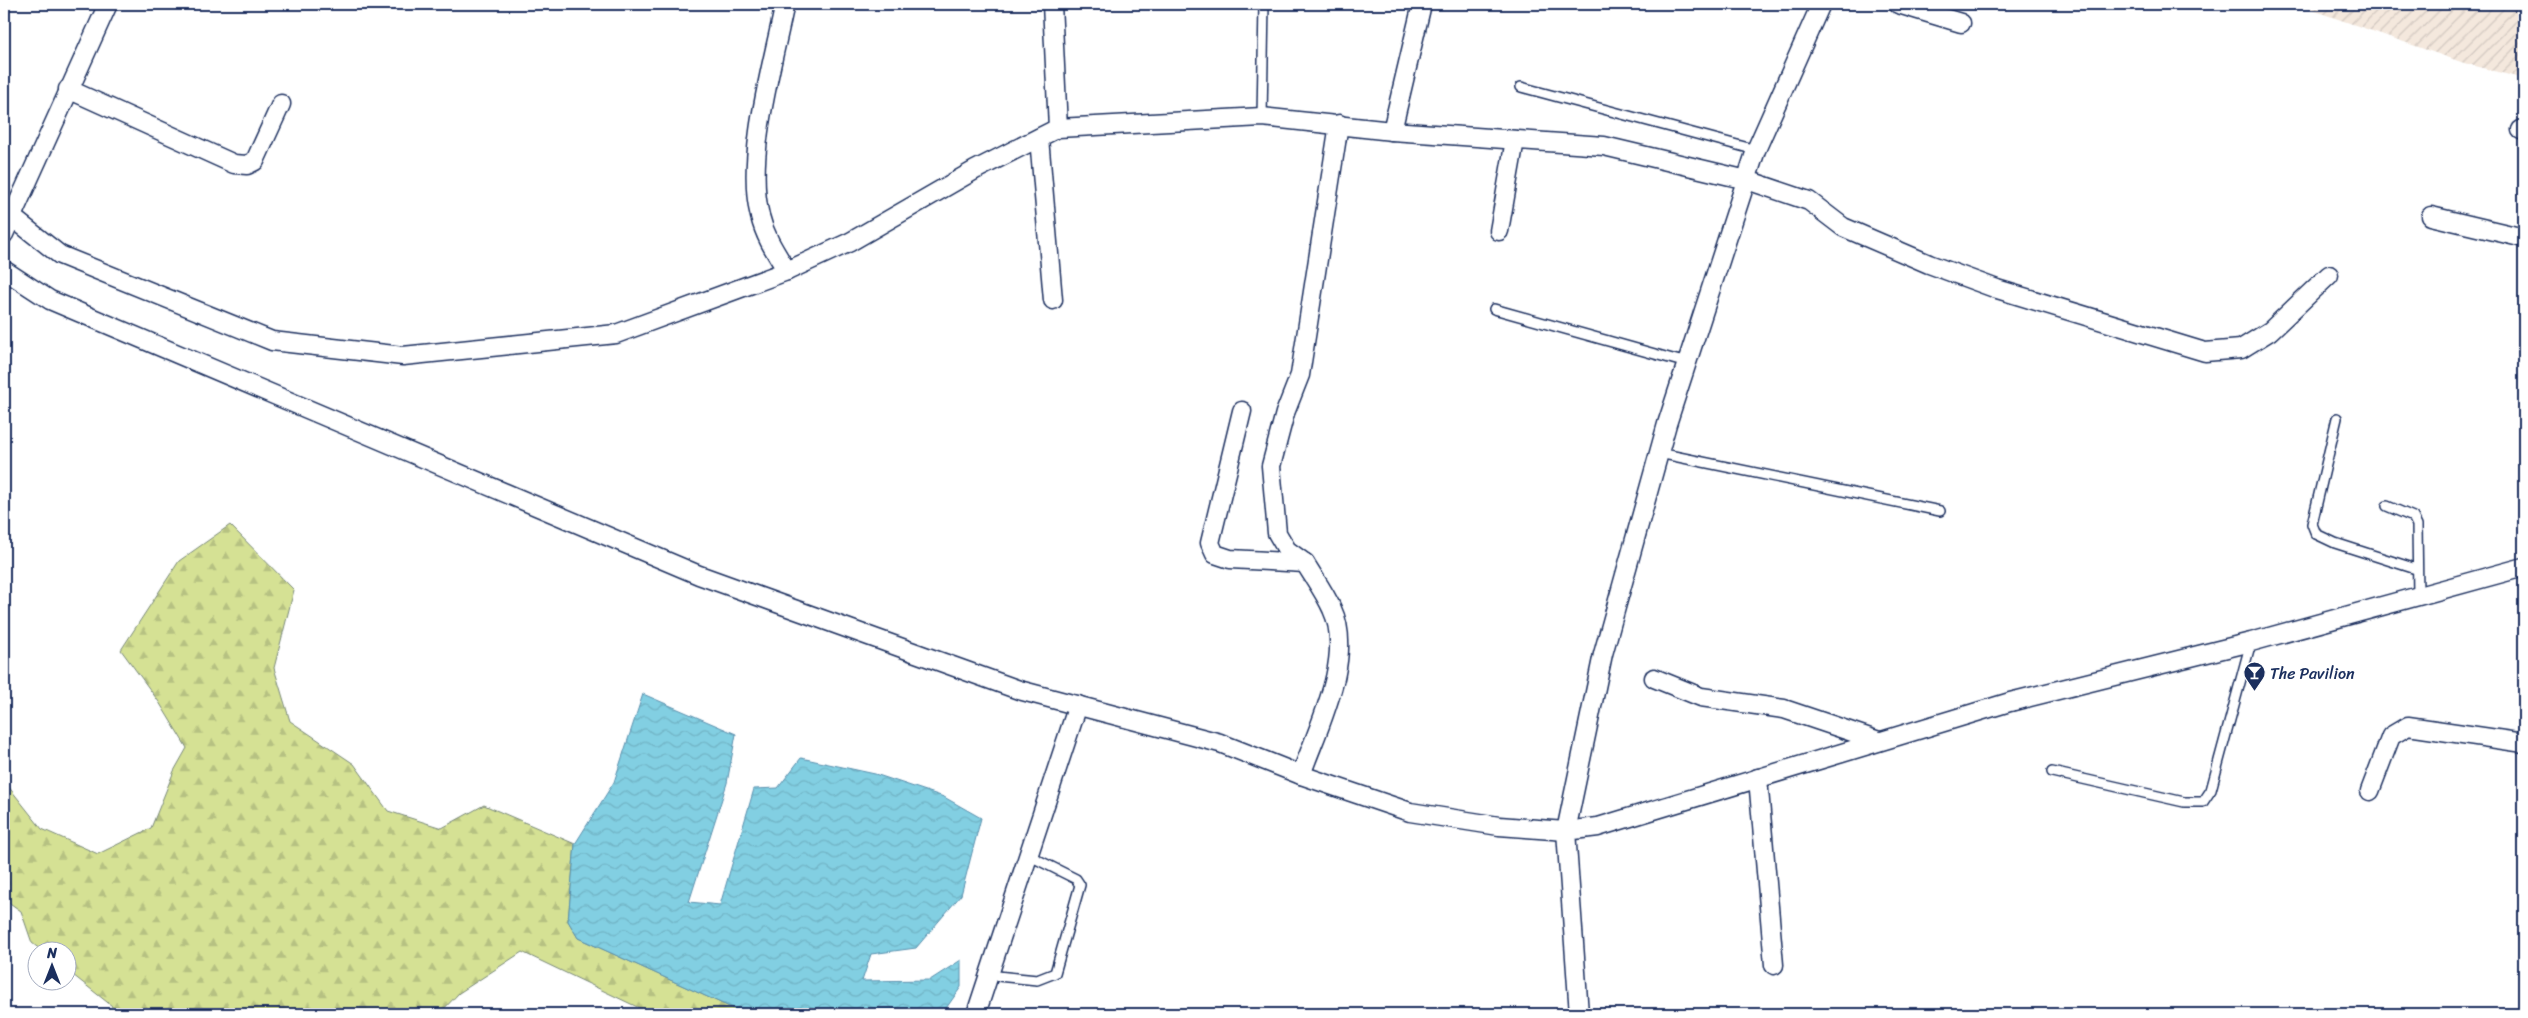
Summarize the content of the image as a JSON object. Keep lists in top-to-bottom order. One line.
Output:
{"places":{"bar":["The Pavilion"]},"north":"top"}
